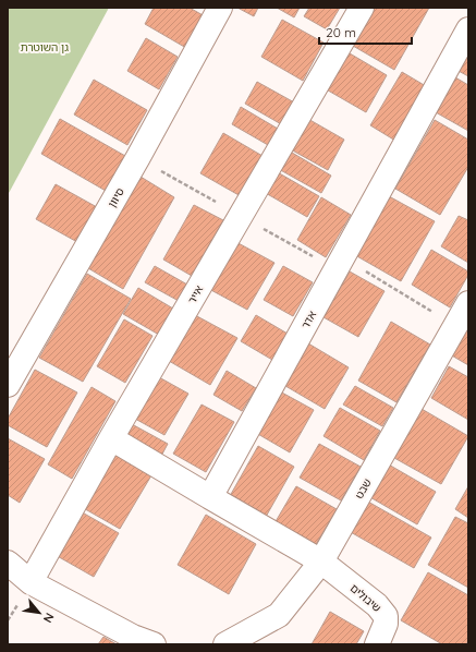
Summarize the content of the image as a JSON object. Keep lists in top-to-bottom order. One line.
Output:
{"streets":{"street":["סיוון","אייר","אדר","שבט","שיבולים"]},"crossings":[["שבט","שיבולים"]],"parks":["גן השוטרת"],"scale_bar":"20 m","north":"bottom right"}
